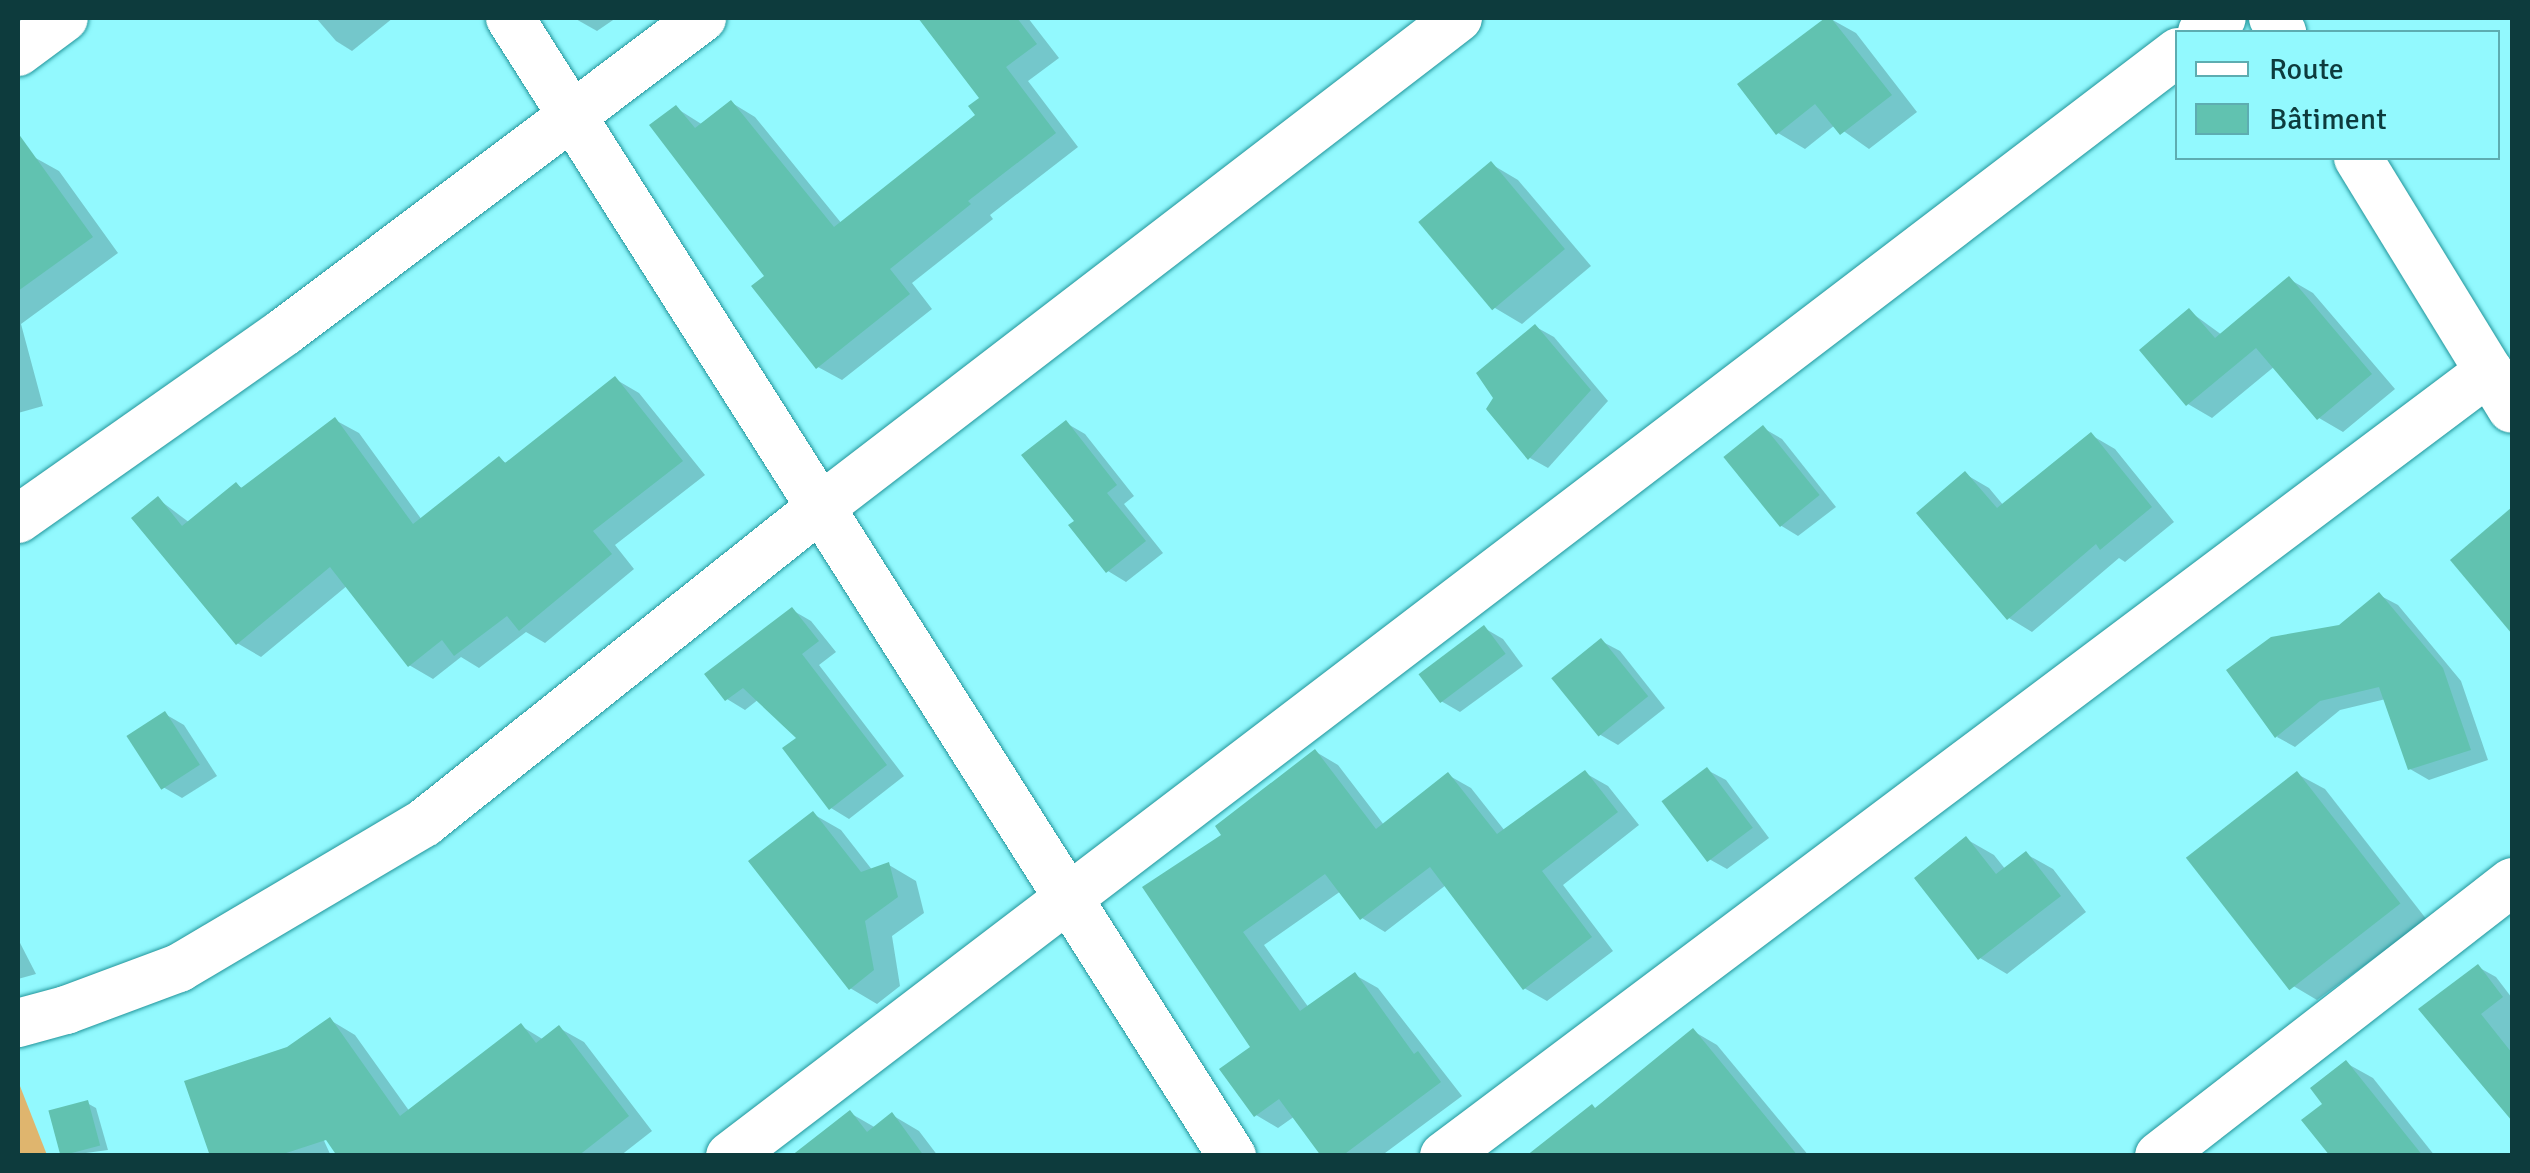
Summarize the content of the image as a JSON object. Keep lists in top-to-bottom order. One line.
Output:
{"legend":["Route","Bâtiment"]}
